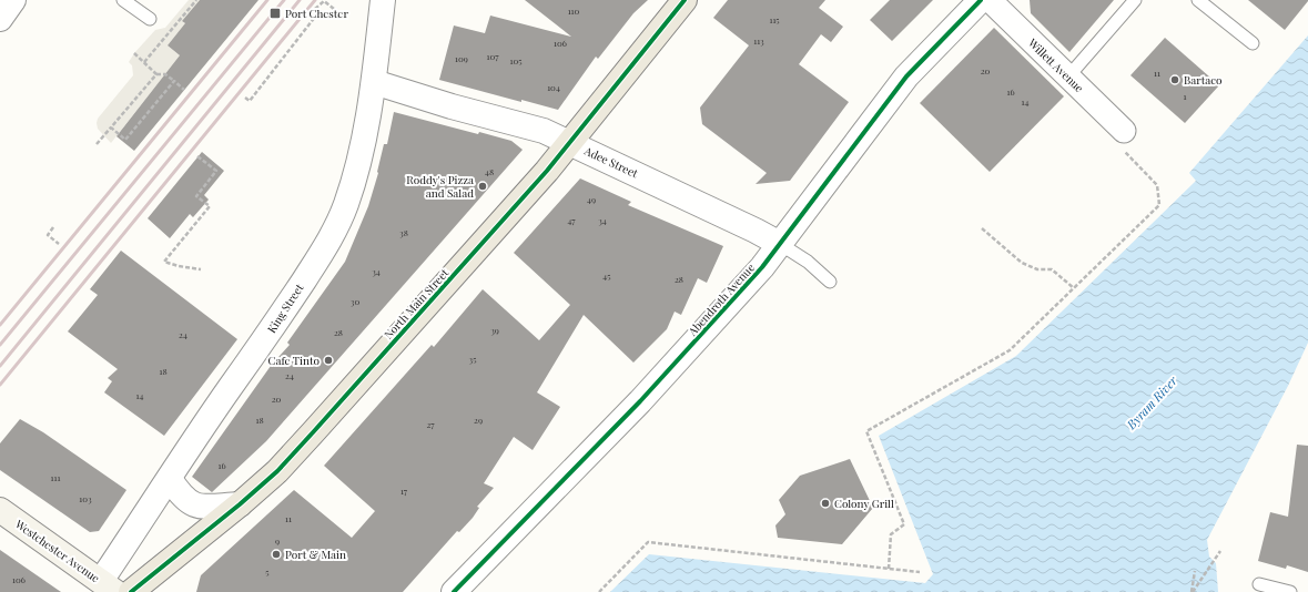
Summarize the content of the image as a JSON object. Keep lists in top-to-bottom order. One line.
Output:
{"streets":{"main road":["North Main Street","Westchester Avenue"],"street":["Willett Avenue","Adee Street","Abendroth Avenue","King Street"]},"crossings":[["Adee Street","Abendroth Avenue"],["Adee Street","North Main Street"],["Adee Street","King Street"],["King Street","Westchester Avenue"]],"water":["Byram River"],"places":{"transit":["Port Chester"],"other":["Bartaco","Roddy's Pizza and Salad","Cafe Tinto","Colony Grill","Port & Main"]},"house_numbers":["110","115","113","106","107","109","105","20","11","104","16","1","14","48","49","47","34","38","34","45","28","30","39","28","24","35","18","24","14","20","18","29","27","16","111","17","103","11","9","5","106"]}
